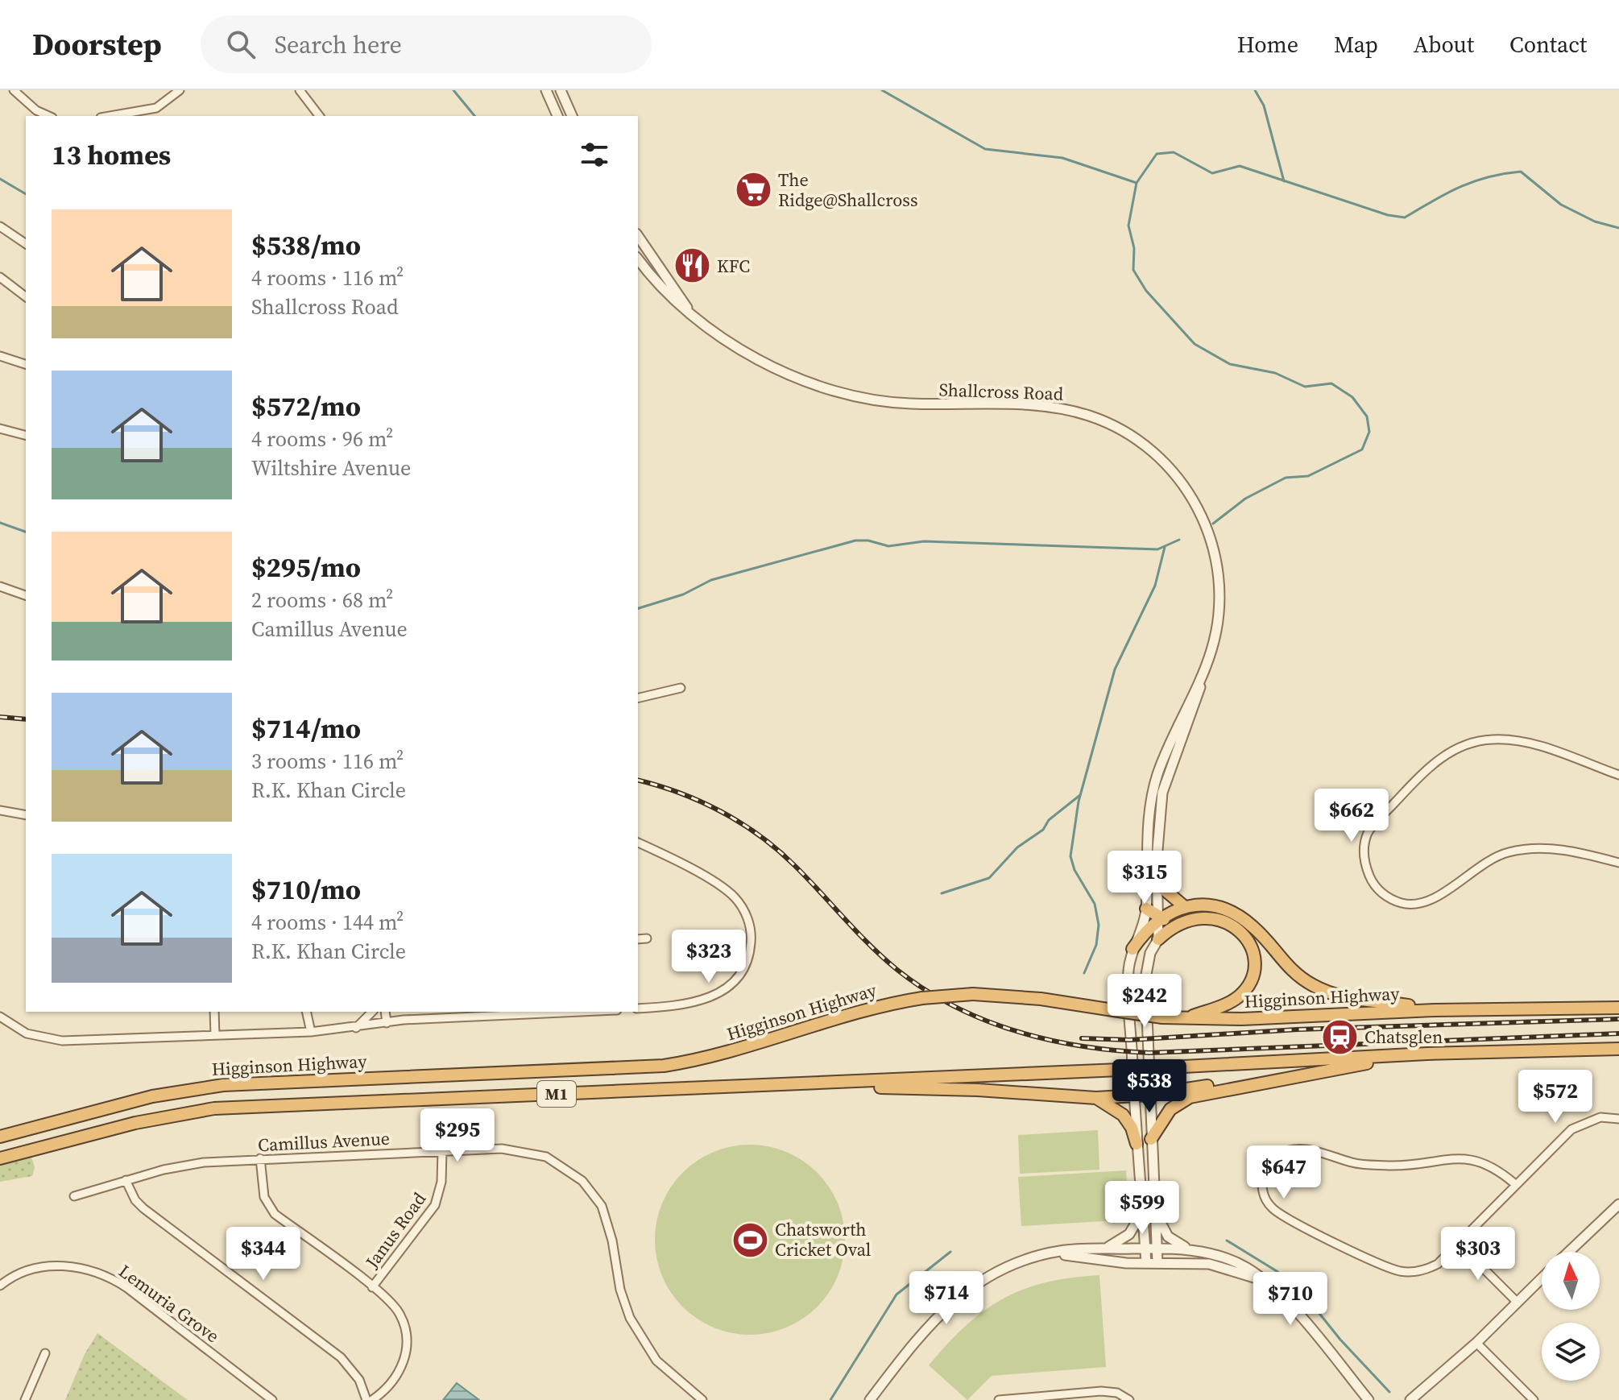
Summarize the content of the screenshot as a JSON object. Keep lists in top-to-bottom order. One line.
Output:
{"streets":{"highway":["Higginson Highway","M1"],"street":["Shallcross Road","Camillus Avenue","Janus Road","Lemuria Grove"]},"crossings":[["Camillus Avenue","Janus Road"]],"places":{"supermarket":["The Ridge@Shallcross"],"restaurant":["KFC"],"station":["Chatsglen"],"sports":["Chatsworth Cricket Oval"]},"north":"top","page":{"header":"Doorstep","search":"Search here","nav":["Home","Map","About","Contact"],"heading":"13 homes","list":[{"name":"$538/mo","note":"4 rooms · 116 m² · Shallcross Road"},{"name":"$572/mo","note":"4 rooms · 96 m² · Wiltshire Avenue"},{"name":"$295/mo","note":"2 rooms · 68 m² · Camillus Avenue"},{"name":"$714/mo","note":"3 rooms · 116 m² · R.K. Khan Circle"},{"name":"$710/mo","note":"4 rooms · 144 m² · R.K. Khan Circle"}],"price":["$662","$315","$323","$242","$538","$572","$295","$647","$599","$344","$303","$714","$710"]}}
